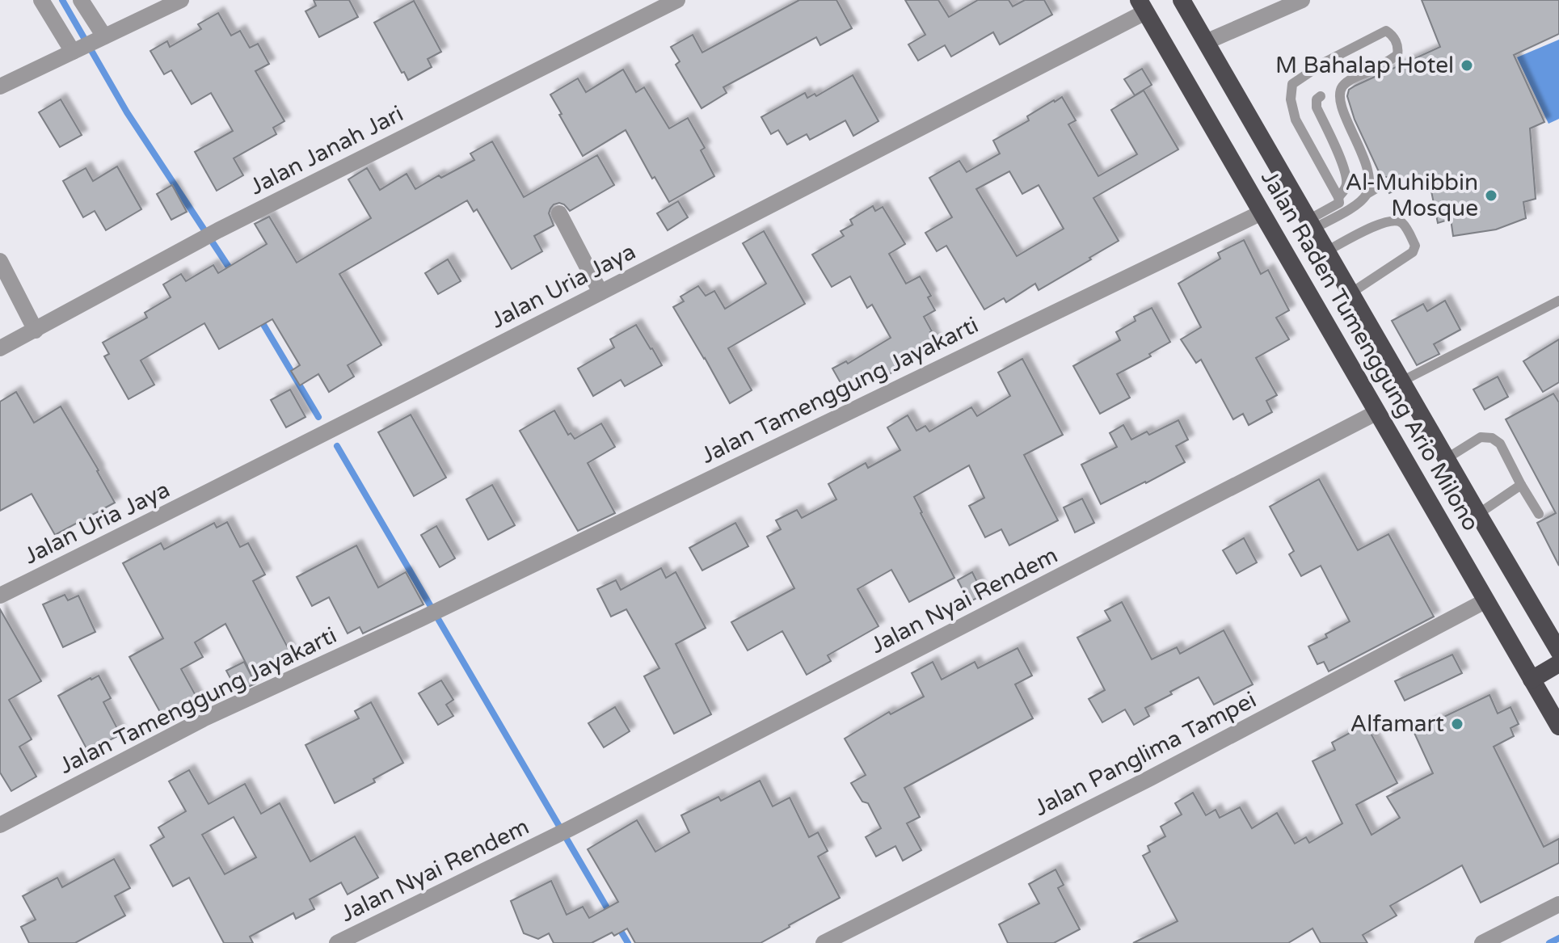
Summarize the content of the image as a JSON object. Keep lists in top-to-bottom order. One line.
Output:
{"streets":{"highway":["Jalan Raden Tumenggung Ario Milono"],"street":["Jalan Janah Jari","Jalan Uria Jaya","Jalan Tamenggung Jayakarti","Jalan Nyai Rendem","Jalan Panglima Tampei"]},"crossings":[["Jalan Uria Jaya","Jalan Raden Tumenggung Ario Milono"],["Jalan Raden Tumenggung Ario Milono","Jalan Tamenggung Jayakarti"],["Jalan Raden Tumenggung Ario Milono","Jalan Nyai Rendem"],["Jalan Raden Tumenggung Ario Milono","Jalan Panglima Tampei"]],"places":["M Bahalap Hotel","Al-Muhibbin Mosque","Alfamart"]}
